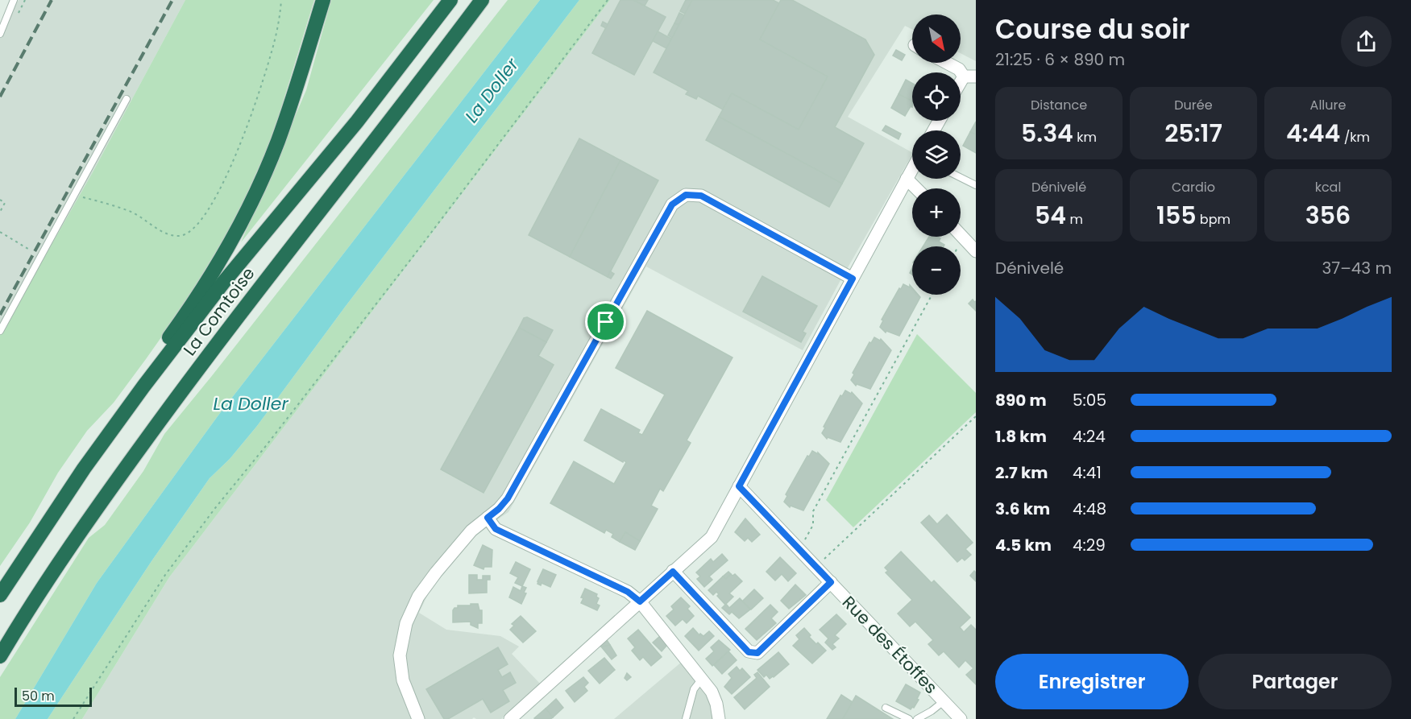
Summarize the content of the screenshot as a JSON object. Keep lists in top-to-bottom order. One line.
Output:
{"streets":{"highway":["La Comtoise"],"street":["Rue des Étoffes"]},"water":["La Doller"],"scale_bar":"50 m","north":"bottom right","page":{"heading":["Course du soir","21:25 · 6 × 890 m"],"map_buttons":["+","−"],"stats":[["Distance","5.34 km"],["Durée","25:17"],["Allure","4:44 /km"],["Dénivelé","54 m"],["Cardio","155 bpm"],["kcal","356"]],"chart":["Dénivelé","37–43 m"],"list":[{"name":"890 m","note":"5:05"},{"name":"1.8 km","note":"4:24"},{"name":"2.7 km","note":"4:41"},{"name":"3.6 km","note":"4:48"},{"name":"4.5 km","note":"4:29"}],"buttons":["Enregistrer","Partager"],"scale":"50 m"}}
